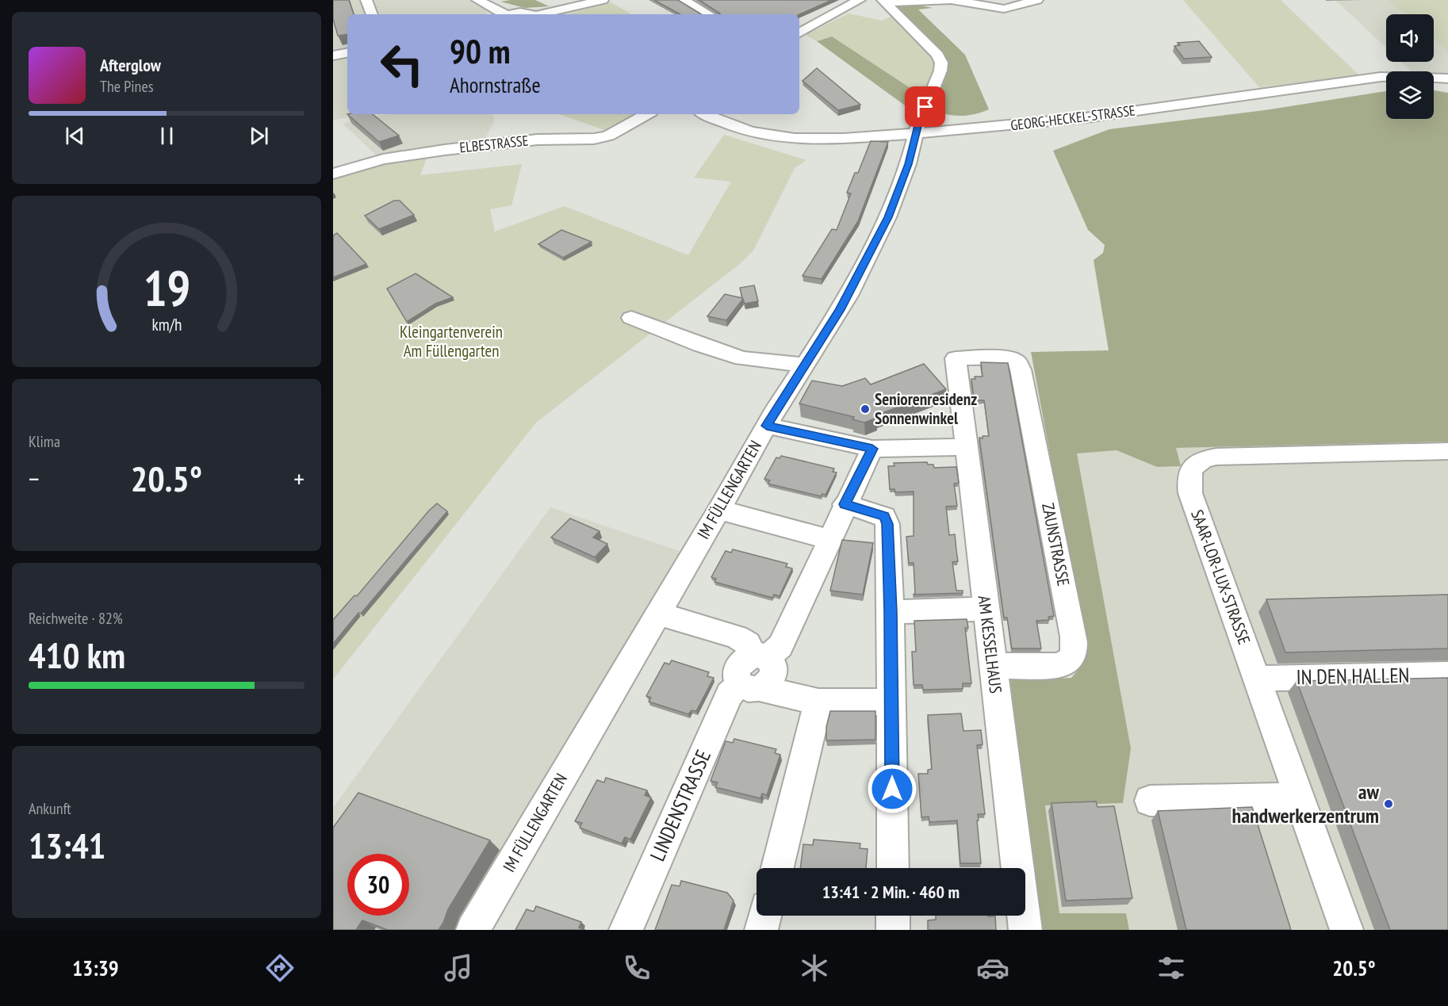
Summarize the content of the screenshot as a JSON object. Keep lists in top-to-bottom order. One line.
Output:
{"streets":{"street":["GEORG-HECKEL-STRASSE","ELBESTRASSE","IM FÜLLENGARTEN","ZAUNSTRASSE","SAAR-LOR-LUX-STRASSE","AM KESSELHAUS","IN DEN HALLEN","LINDENSTRASSE"]},"crossings":[["GEORG-HECKEL-STRASSE","IM FÜLLENGARTEN"],["ZAUNSTRASSE","AM KESSELHAUS"],["SAAR-LOR-LUX-STRASSE","IN DEN HALLEN"]],"parks":["Kleingartenverein Am Füllengarten"],"places":["Seniorenresidenz Sonnenwinkel","aw handwerkerzentrum"],"page":{"turn":["90 m","Ahornstraße"],"song":["Afterglow","The Pines"],"tile":["Klima",["Reichweite · 82%","410 km"],["Ankunft","13:41"]],"heat":["−","20.5°","+"],"limit":"30","trip":"13:41 · 2 Min. · 460 m","tabs":["13:39","20.5°"],"gauge":["19","km/h"]}}
